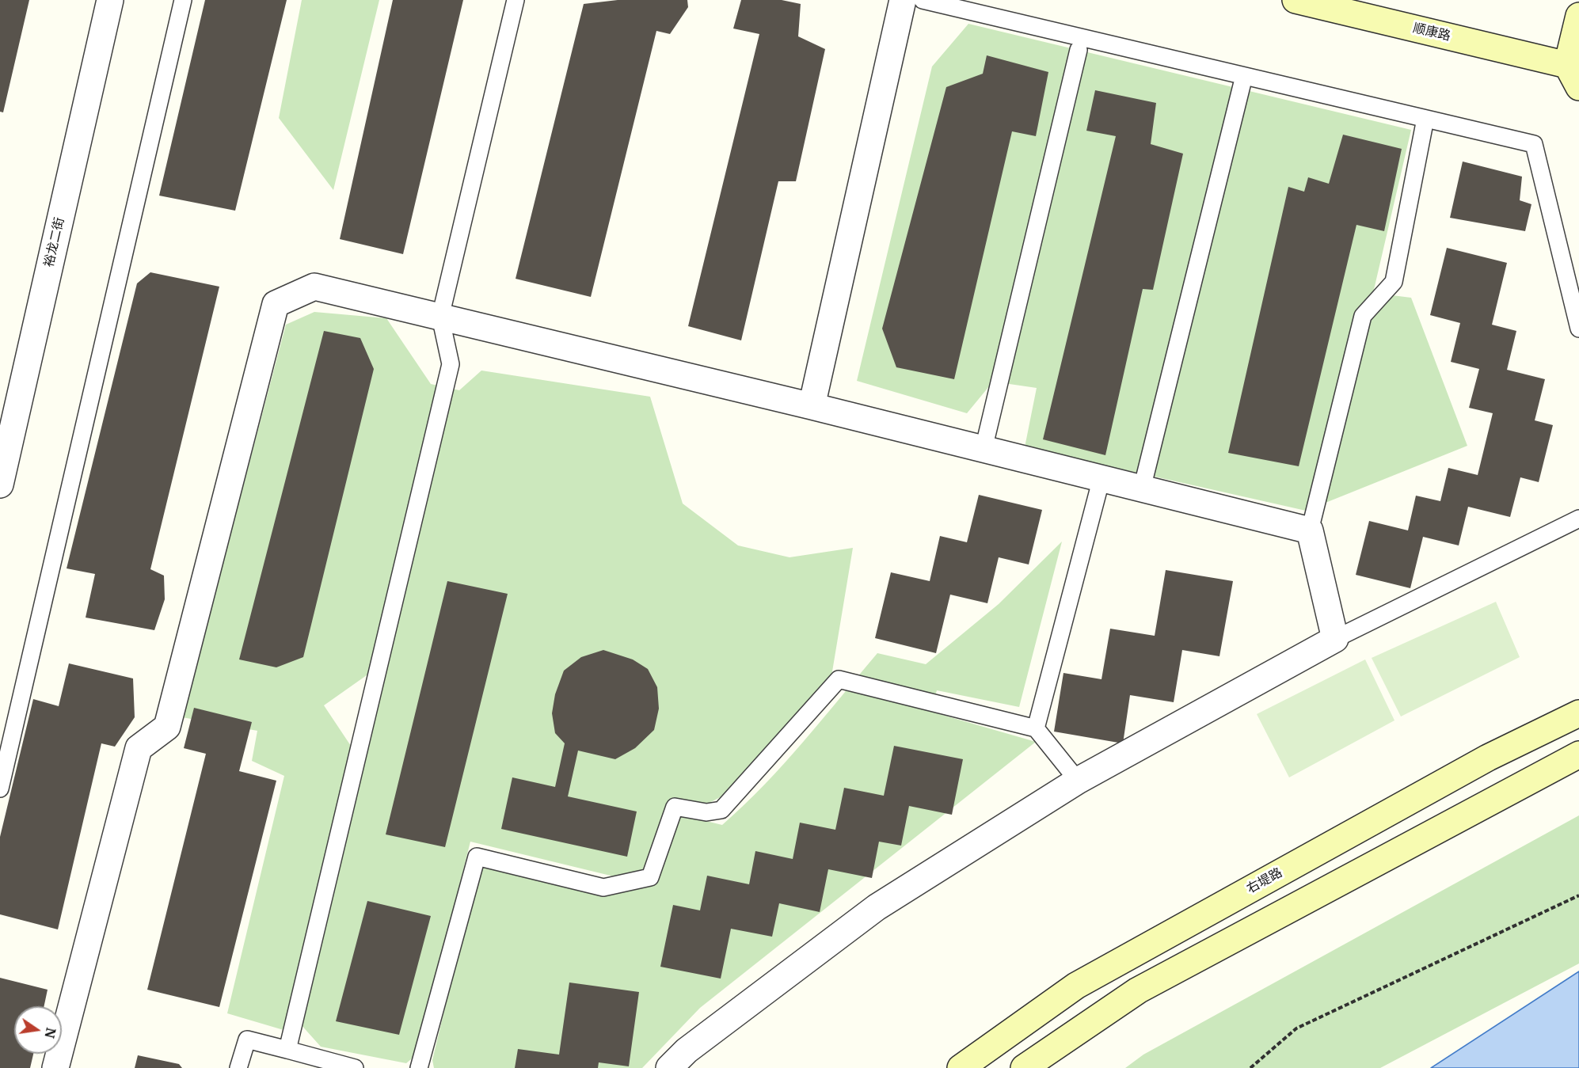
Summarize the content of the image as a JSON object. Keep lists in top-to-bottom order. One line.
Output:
{"streets":{"main road":["顺康路","右堤路"],"street":["裕龙二街"]},"north":"right"}
